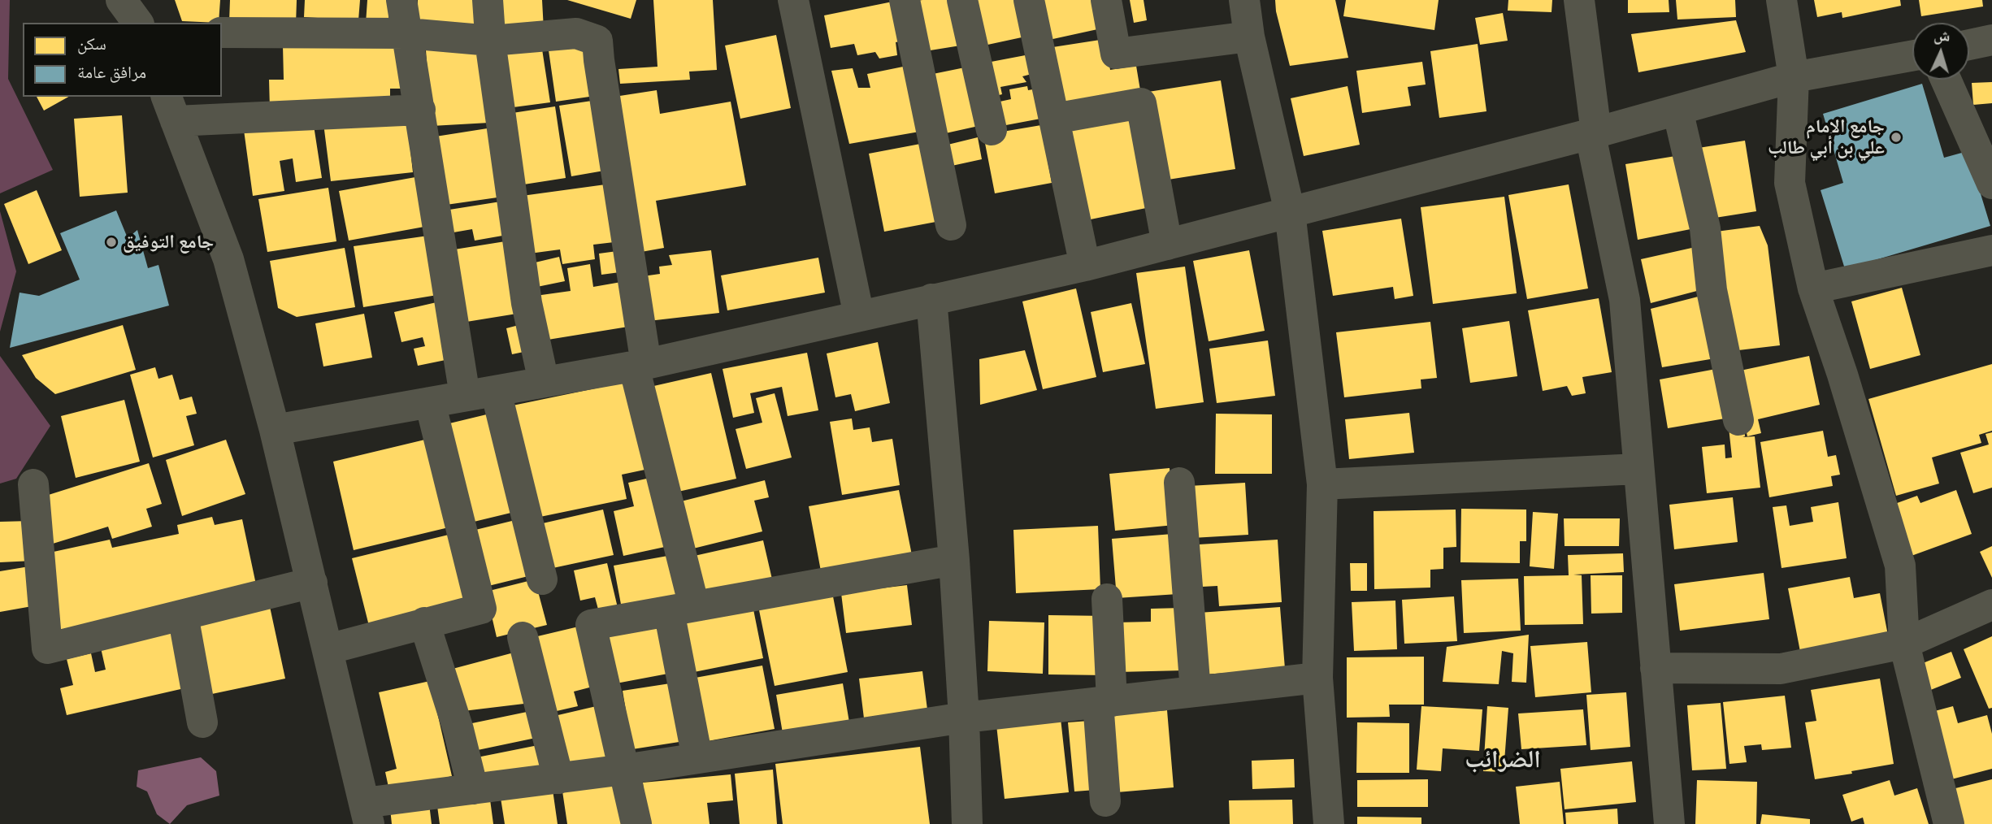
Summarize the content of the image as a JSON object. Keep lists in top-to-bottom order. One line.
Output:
{"districts":["الضرائب"],"places":["جامع الإمام علي بن أبي طالب","جامع التوفيق"],"legend":["سكن","مرافق عامة"],"north":"top"}
